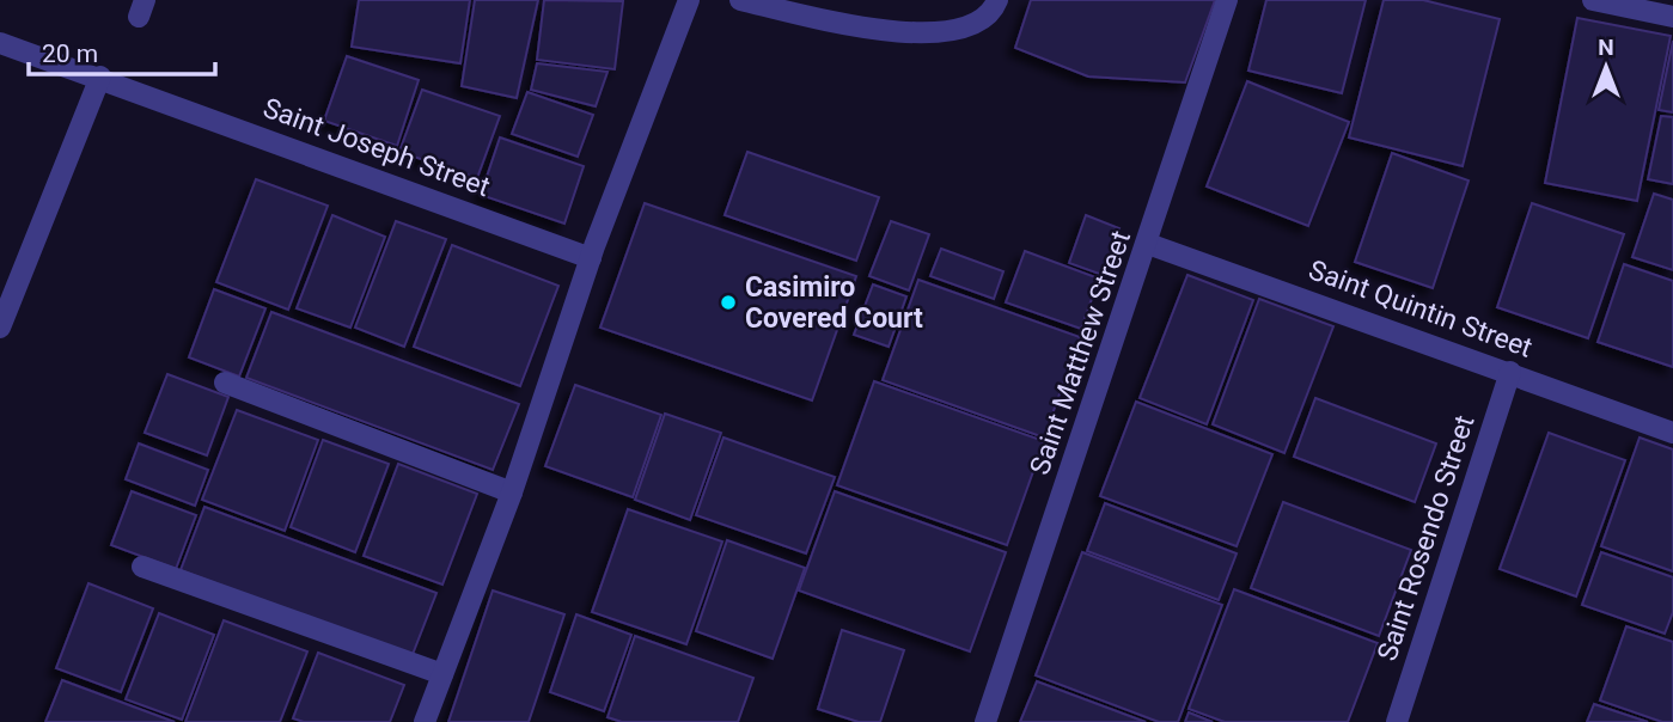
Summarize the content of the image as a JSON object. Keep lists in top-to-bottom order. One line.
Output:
{"streets":{"street":["Saint Joseph Street","Saint Quintin Street","Saint Matthew Street","Saint Rosendo Street"]},"crossings":[["Saint Quintin Street","Saint Matthew Street"],["Saint Quintin Street","Saint Rosendo Street"]],"places":["Casimiro Covered Court"],"scale_bar":"20 m","north":"top"}
